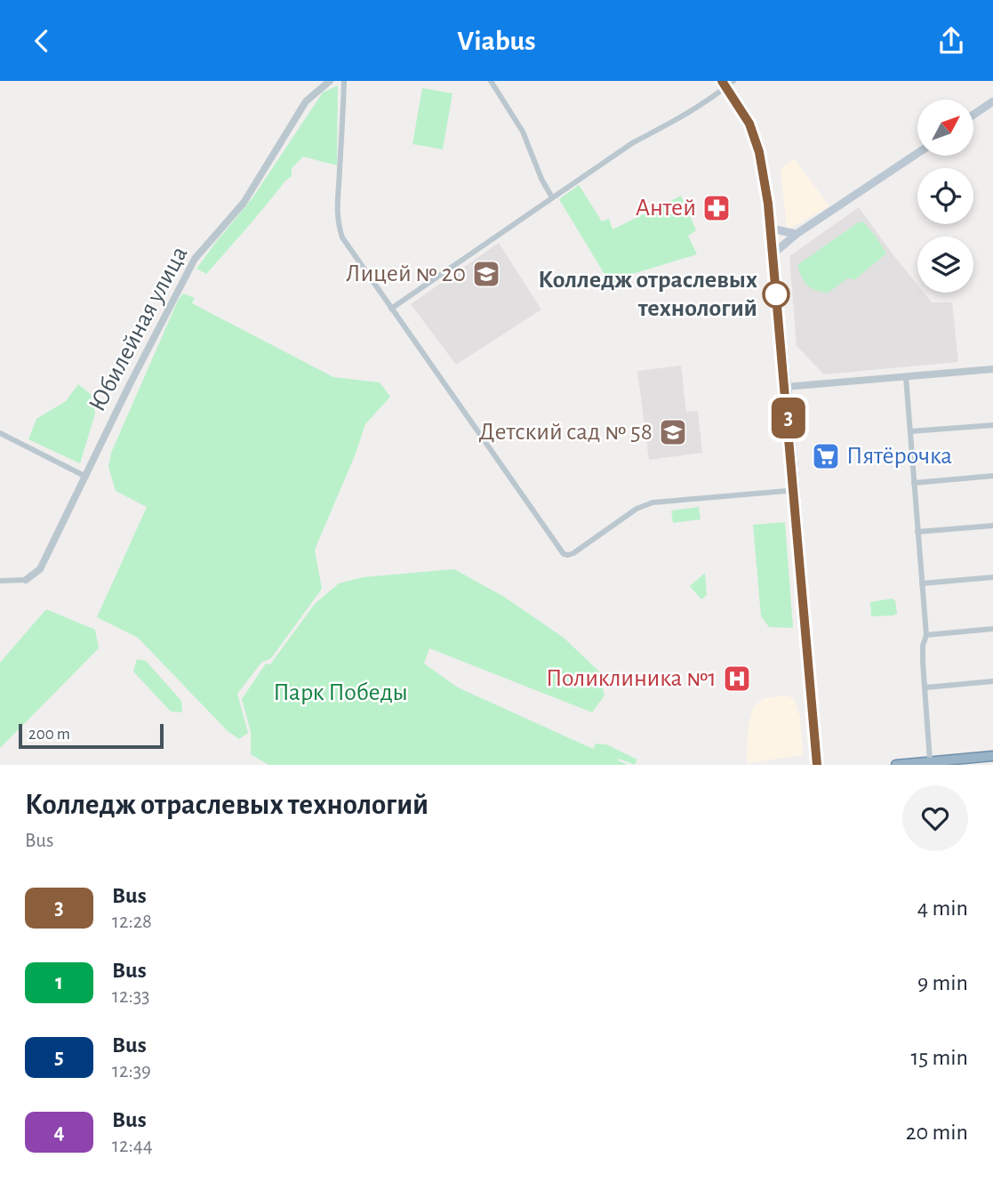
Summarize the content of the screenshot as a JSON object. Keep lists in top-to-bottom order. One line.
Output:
{"streets":{"street":["Юбилейная улица"]},"parks":["Парк Победы"],"places":{"pharmacy":["Антей"],"school or university":["Лицей № 20","Детский сад № 58"],"other":["Колледж отраслевых технологий"],"supermarket":["Пятёрочка"],"hospital":["Поликлиника №1"]},"lines":["bus line 3"],"scale_bar":"200 m","north":"top right","page":{"header":"Viabus","on_map":"3","scale":"200 m","heading":["Колледж отраслевых технологий","Bus"],"list":[{"mark":"3","name":"Bus","note":"12:28","value":"4 min"},{"mark":"1","name":"Bus","note":"12:33","value":"9 min"},{"mark":"5","name":"Bus","note":"12:39","value":"15 min"},{"mark":"4","name":"Bus","note":"12:44","value":"20 min"}]}}
